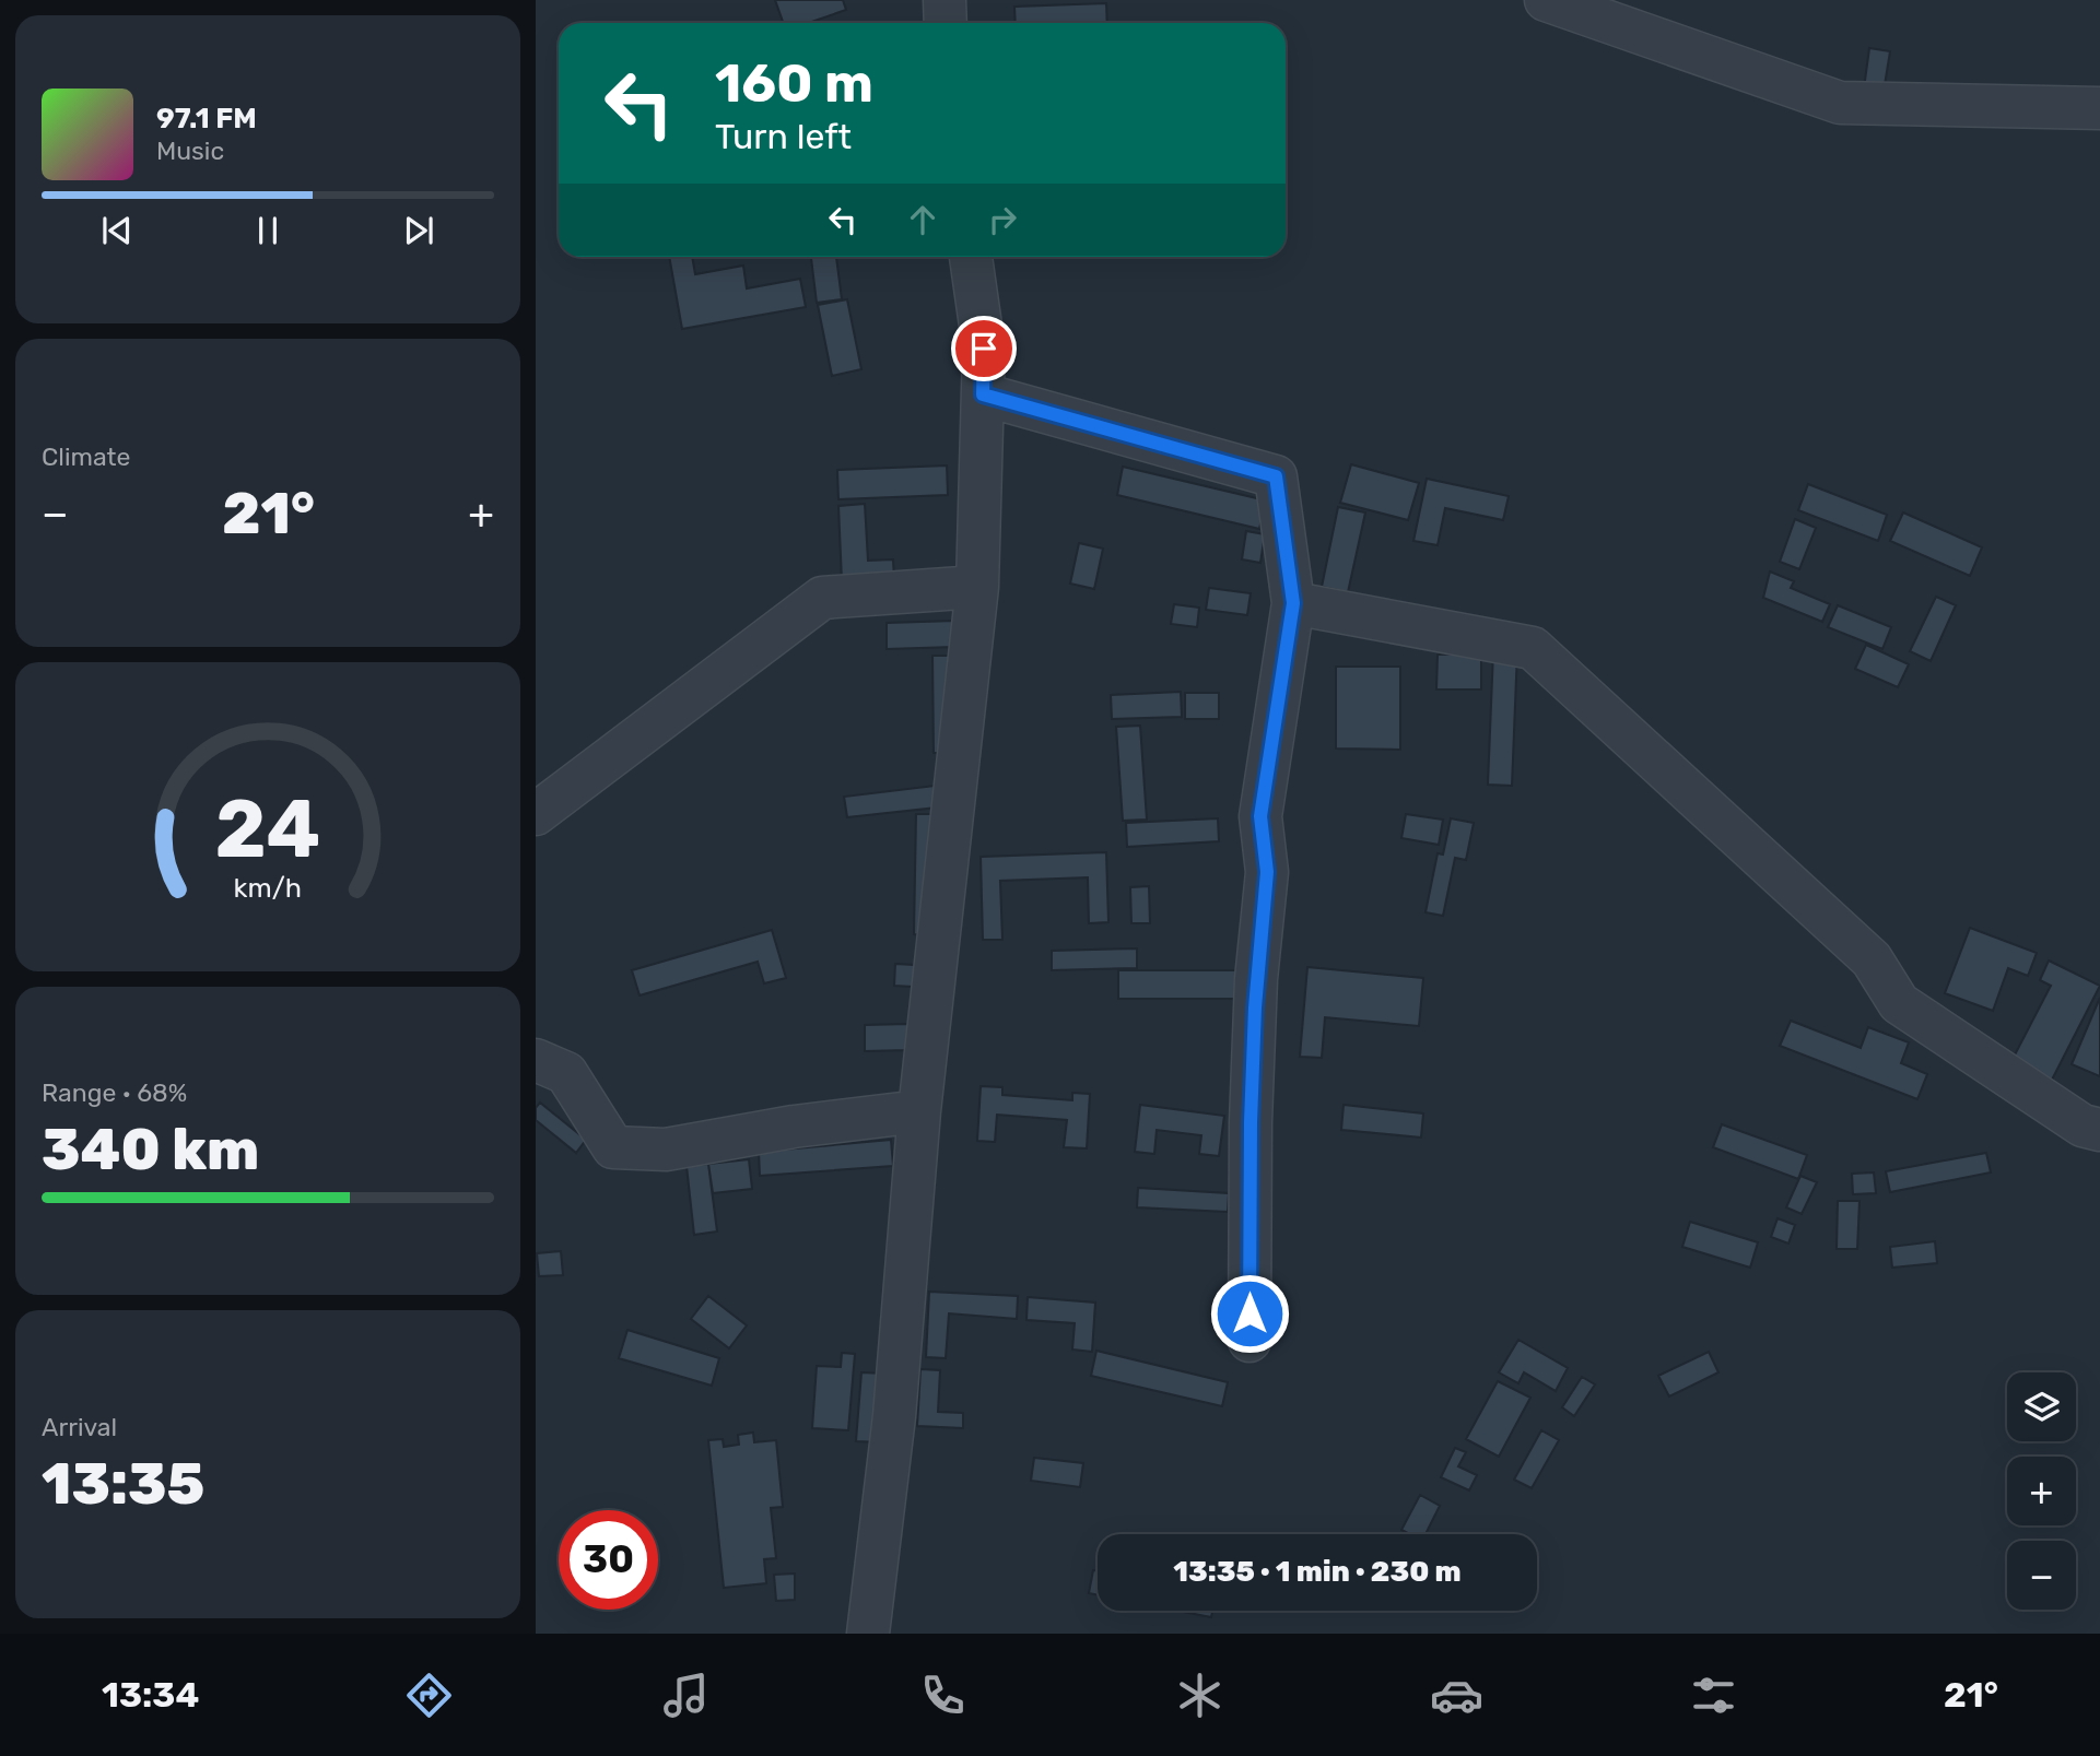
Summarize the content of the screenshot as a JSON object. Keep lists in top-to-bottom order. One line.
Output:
{"page":{"turn":["160 m","Turn left"],"song":["97.1 FM","Music"],"tile":["Climate",["Range · 68%","340 km"],["Arrival","13:35"]],"heat":["−","21°","+"],"map_buttons":["+","−"],"limit":"30","trip":"13:35 · 1 min · 230 m","tabs":["13:34","21°"],"gauge":["24","km/h"]}}
